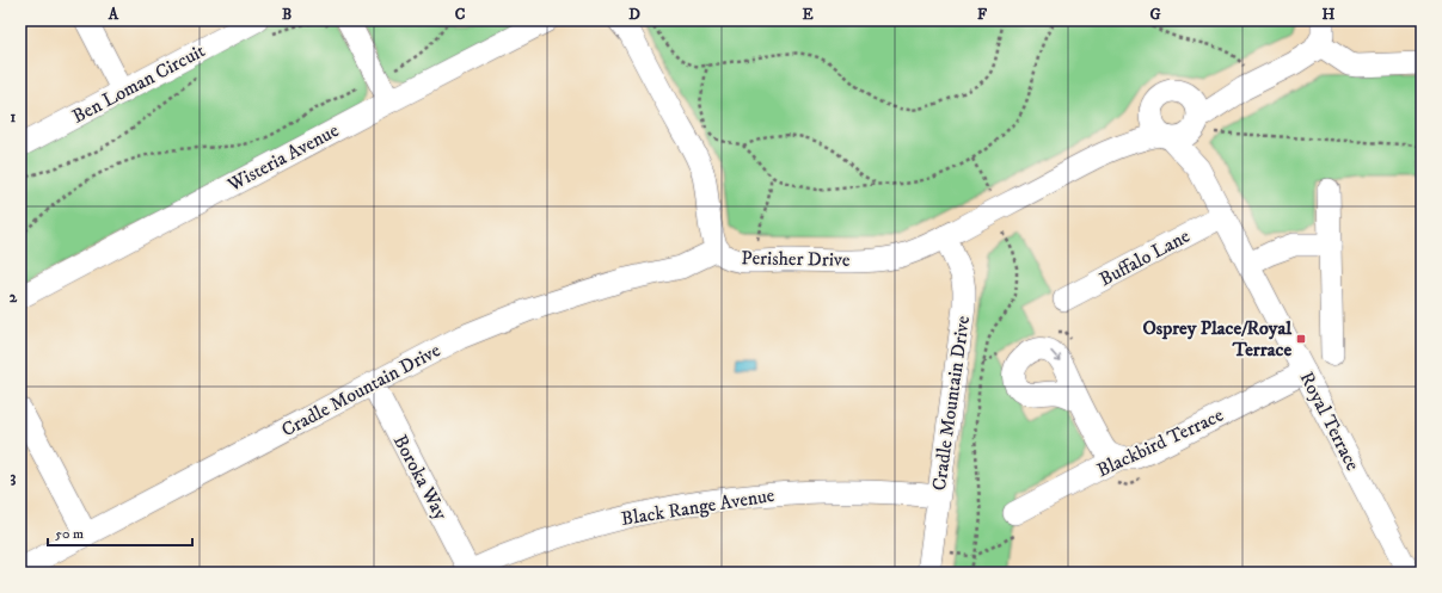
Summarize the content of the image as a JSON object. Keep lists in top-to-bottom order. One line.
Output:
{"streets":{"street":["Ben Loman Circuit","Wisteria Avenue","Buffalo Lane","Perisher Drive","Cradle Mountain Drive","Royal Terrace","Blackbird Terrace","Boroka Way","Black Range Avenue"]},"crossings":[["Buffalo Lane","Royal Terrace"],["Perisher Drive","Cradle Mountain Drive"],["Perisher Drive","Royal Terrace"],["Cradle Mountain Drive","Boroka Way"],["Cradle Mountain Drive","Black Range Avenue"],["Royal Terrace","Blackbird Terrace"],["Boroka Way","Black Range Avenue"]],"places":{"transit":["Osprey Place/Royal Terrace"]},"scale_bar":"50 m","grid":{"columns":["A","B","C","D","E","F","G","H"],"rows":["1","2","3"]}}
